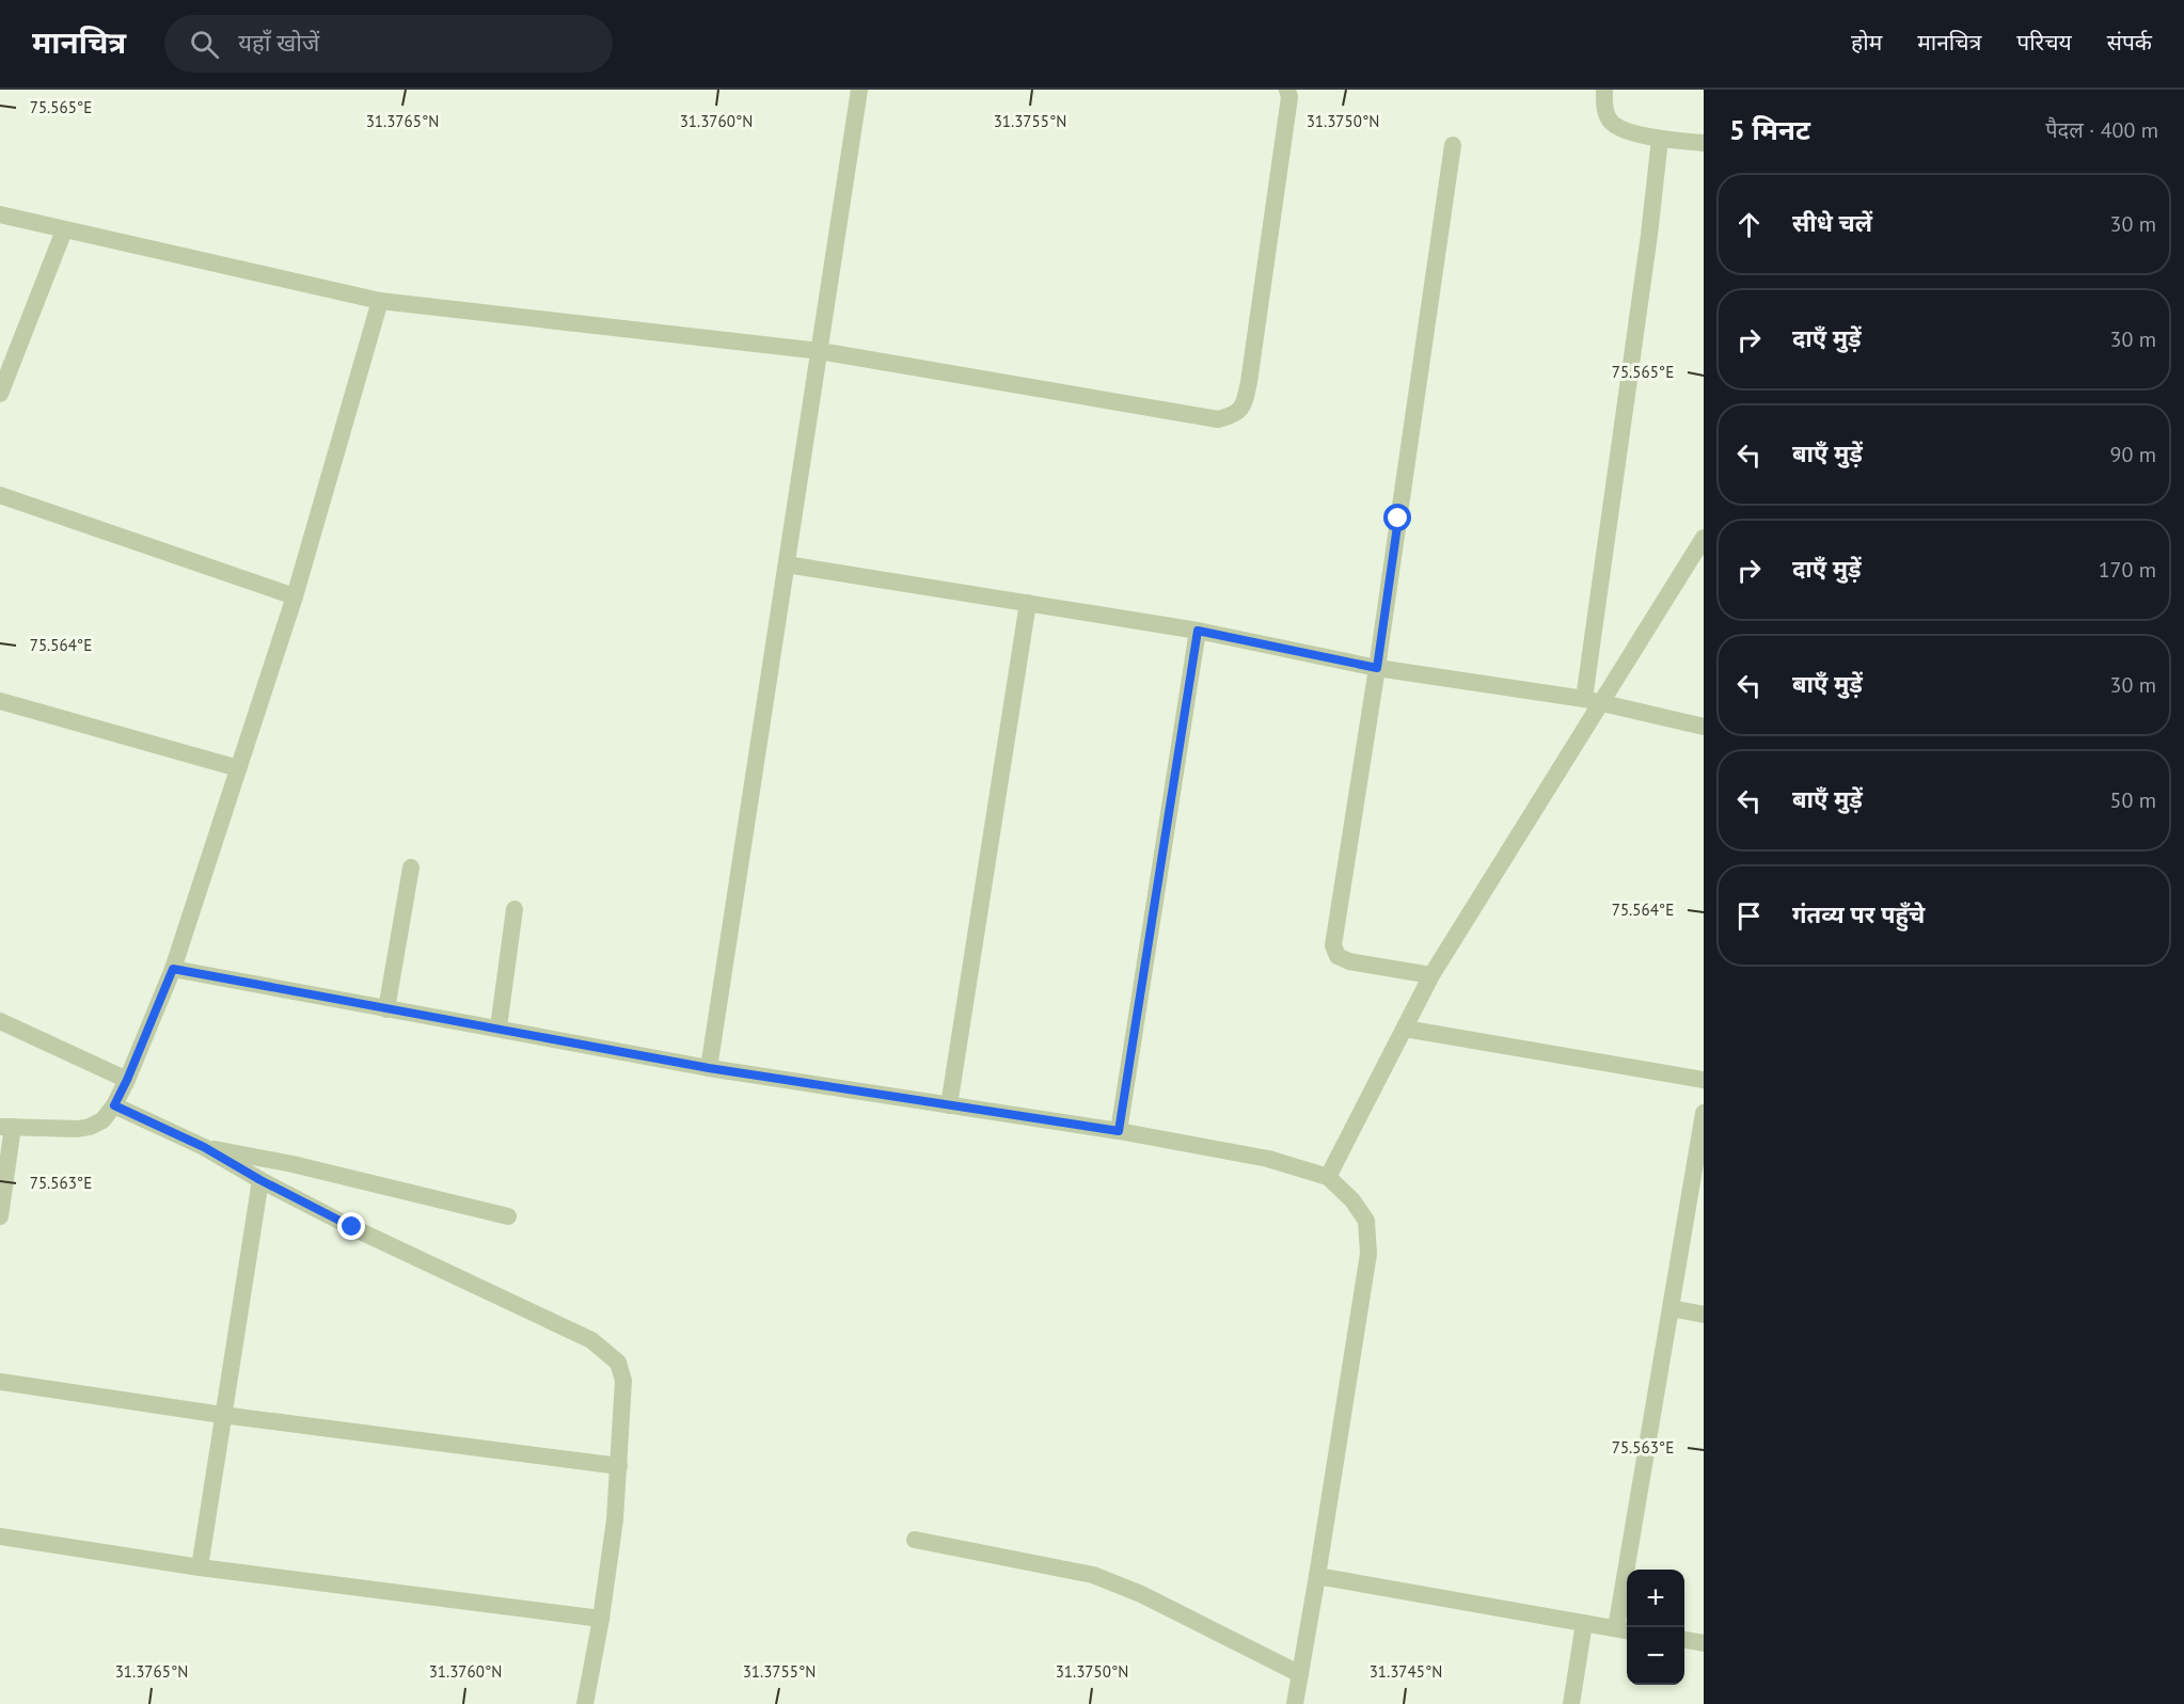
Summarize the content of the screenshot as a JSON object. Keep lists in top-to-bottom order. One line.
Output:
{"page":{"header":"मानचित्र","search":"यहाँ खोजें","nav":["होम","मानचित्र","परिचय","संपर्क"],"heading":["5 मिनट","पैदल · 400 m"],"list":[["सीधे चलें","30 m"],["दाएँ मुड़ें","30 m"],["बाएँ मुड़ें","90 m"],["दाएँ मुड़ें","170 m"],["बाएँ मुड़ें","30 m"],["बाएँ मुड़ें","50 m"],"गंतव्य पर पहुँचे"],"map_buttons":["+","−"]},"coordinates":["75.565°E","31.3765°N","31.3760°N","31.3755°N","31.3750°N","75.564°E","75.563°E","31.3745°N"]}
